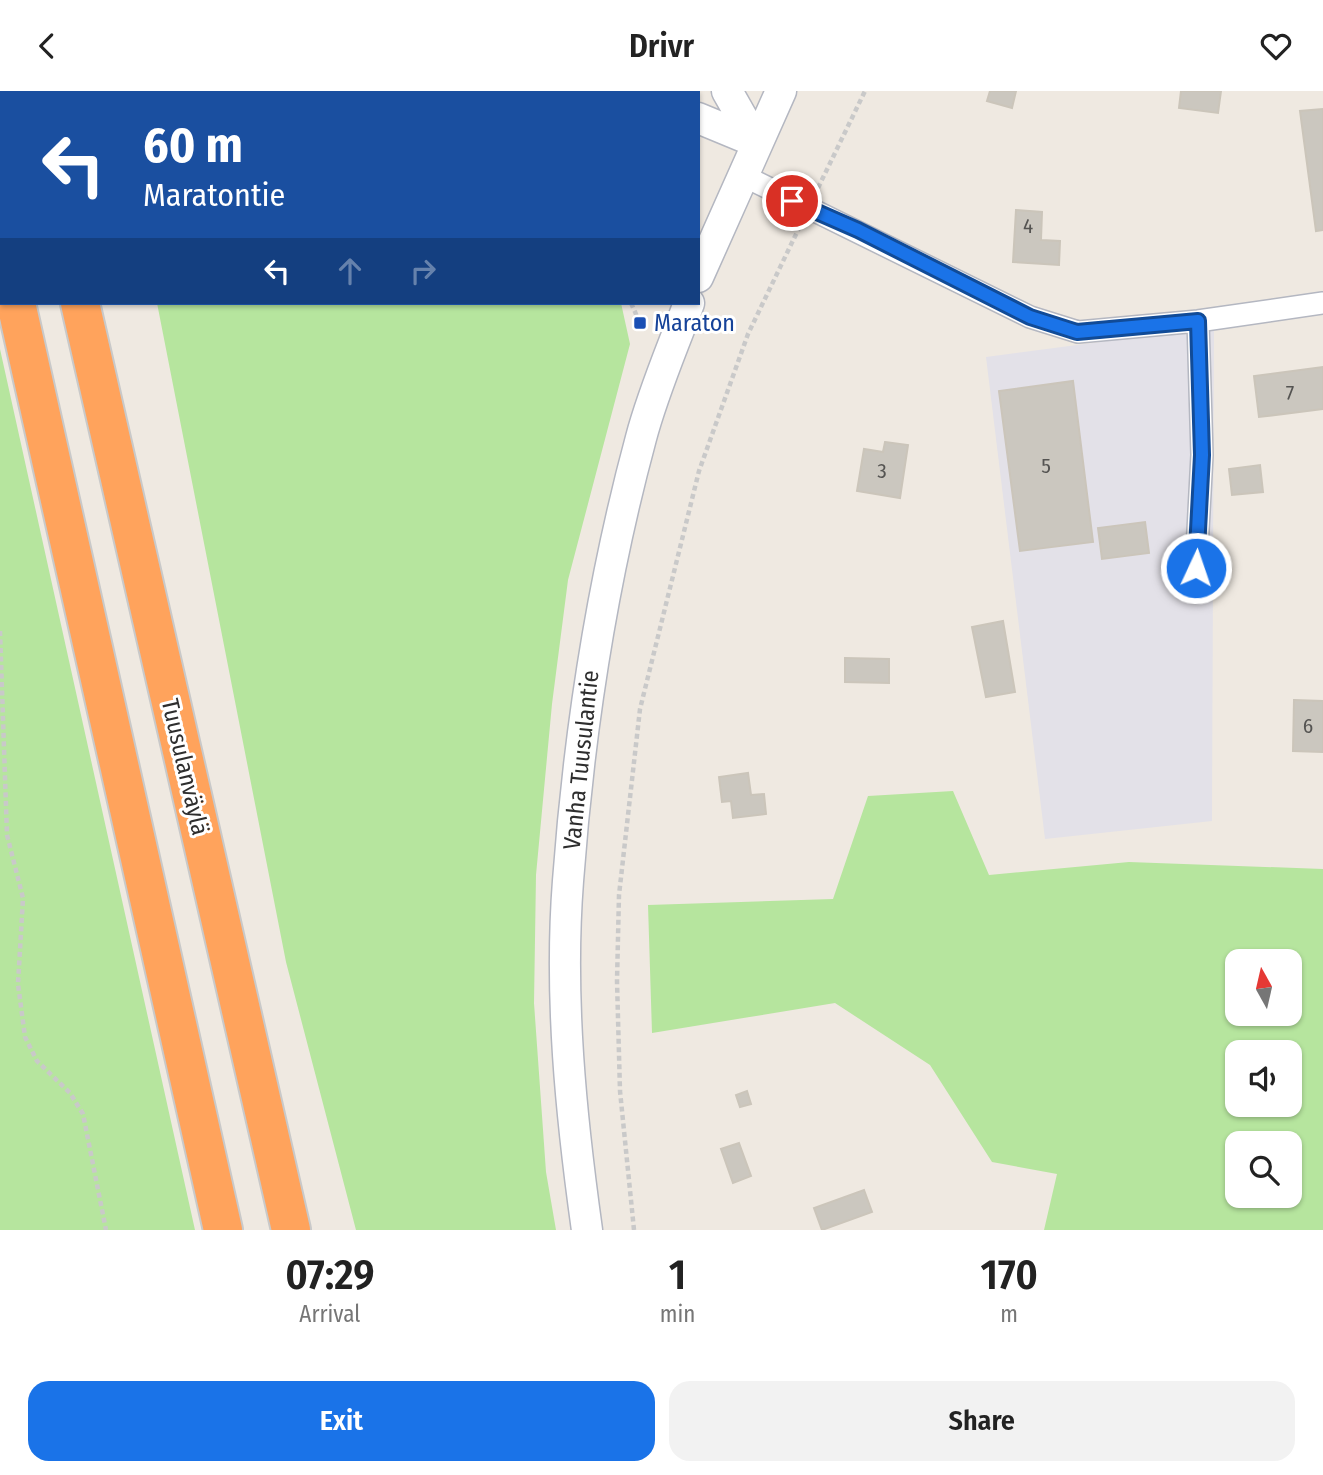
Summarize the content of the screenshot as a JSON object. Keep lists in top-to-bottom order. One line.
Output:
{"streets":{"highway":["Tuusulanväylä"],"main road":["Vanha Tuusulantie"]},"places":{"transit":["Maraton"]},"house_numbers":["4","7","5","3","6"],"north":"top","page":{"header":"Drivr","turn":["60 m","Maratontie"],"eta":["07:29","Arrival","1","min","170","m"],"buttons":["Exit","Share"]}}
